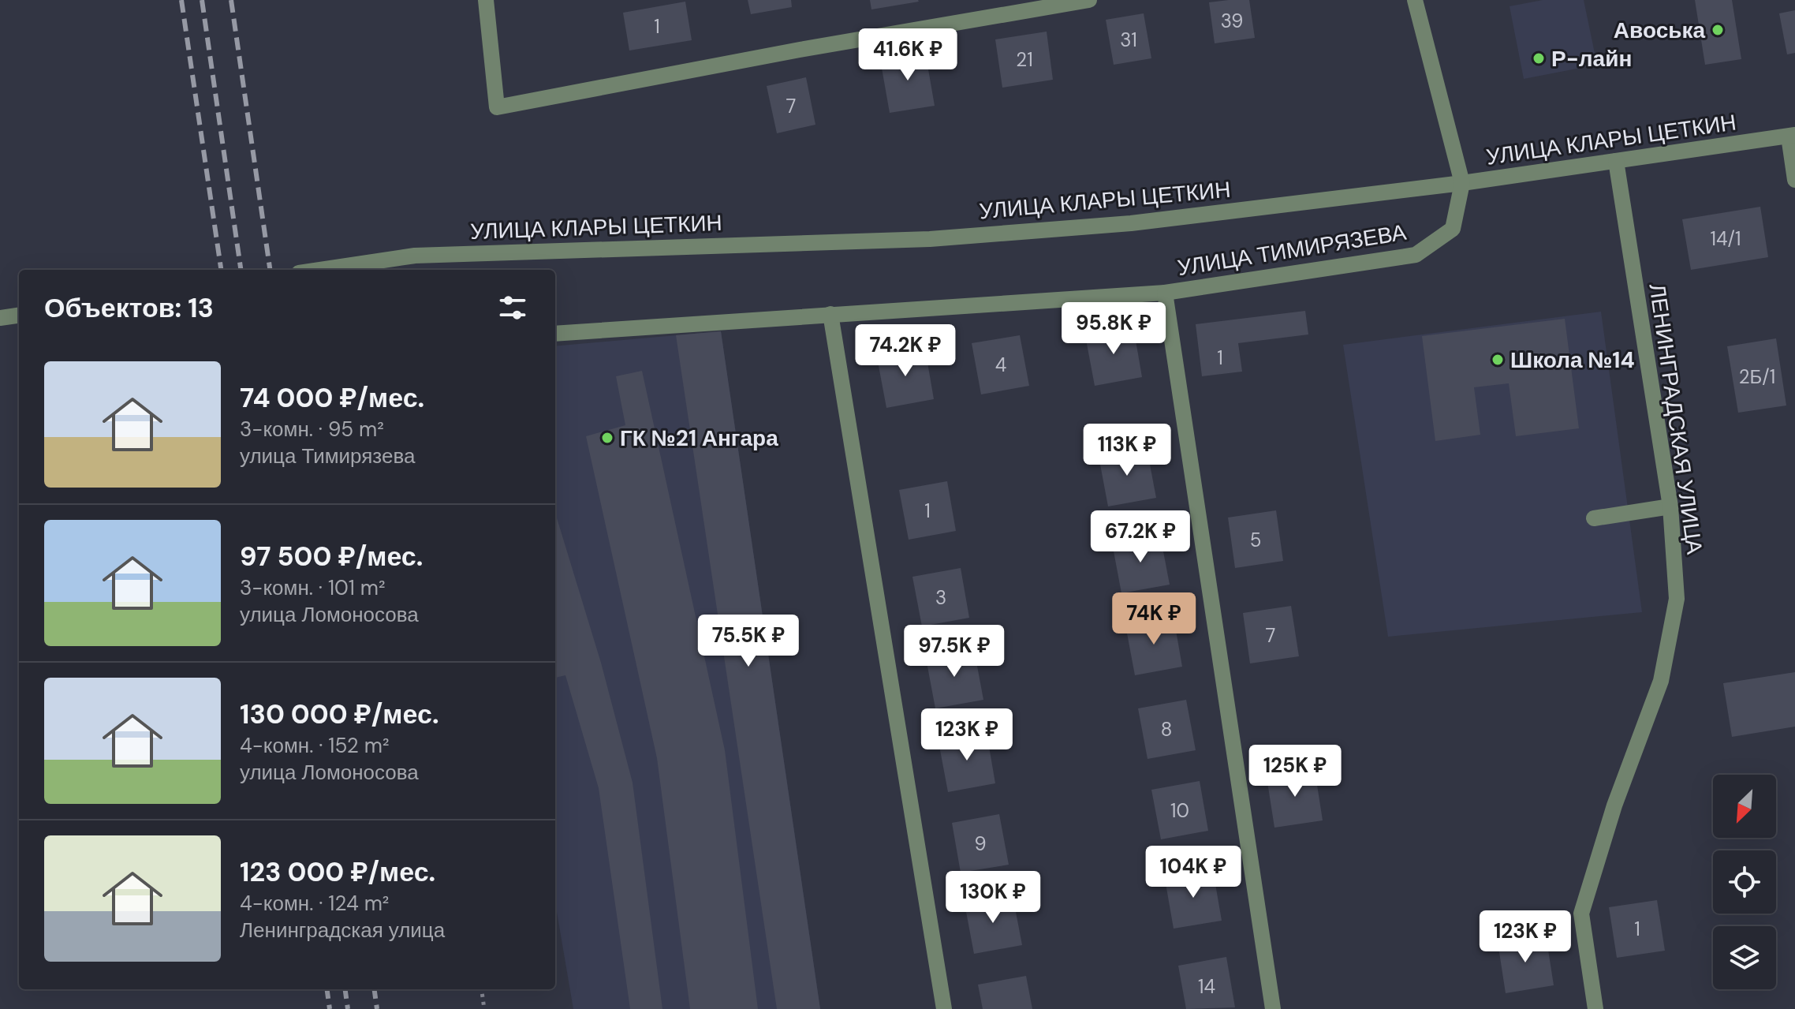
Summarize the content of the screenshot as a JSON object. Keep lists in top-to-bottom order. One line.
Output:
{"streets":{"street":["УЛИЦА КЛАРЫ ЦЕТКИН","УЛИЦА ТИМИРЯЗЕВА","ЛЕНИНГРАДСКАЯ УЛИЦА"]},"crossings":[["УЛИЦА КЛАРЫ ЦЕТКИН","УЛИЦА ТИМИРЯЗЕВА"],["УЛИЦА КЛАРЫ ЦЕТКИН","ЛЕНИНГРАДСКАЯ УЛИЦА"]],"places":["Авоська","Р-лайн","Школа №14","ГК №21 Ангара"],"house_numbers":["39","1","31","21","7","14/1","1","4","2Б/1","1","5","3","7","8","10","9","1","14"],"north":"bottom left","page":{"price":["41.6K ₽","95.8K ₽","74.2K ₽","113K ₽","67.2K ₽","74K ₽","75.5K ₽","97.5K ₽","123K ₽","125K ₽","104K ₽","130K ₽","123K ₽"],"heading":"Объектов: 13","list":[{"name":"74 000 ₽/мес.","note":"3-комн. · 95 m² · улица Тимирязева"},{"name":"97 500 ₽/мес.","note":"3-комн. · 101 m² · улица Ломоносова"},{"name":"130 000 ₽/мес.","note":"4-комн. · 152 m² · улица Ломоносова"},{"name":"123 000 ₽/мес.","note":"4-комн. · 124 m² · Ленинградская улица"}]}}
